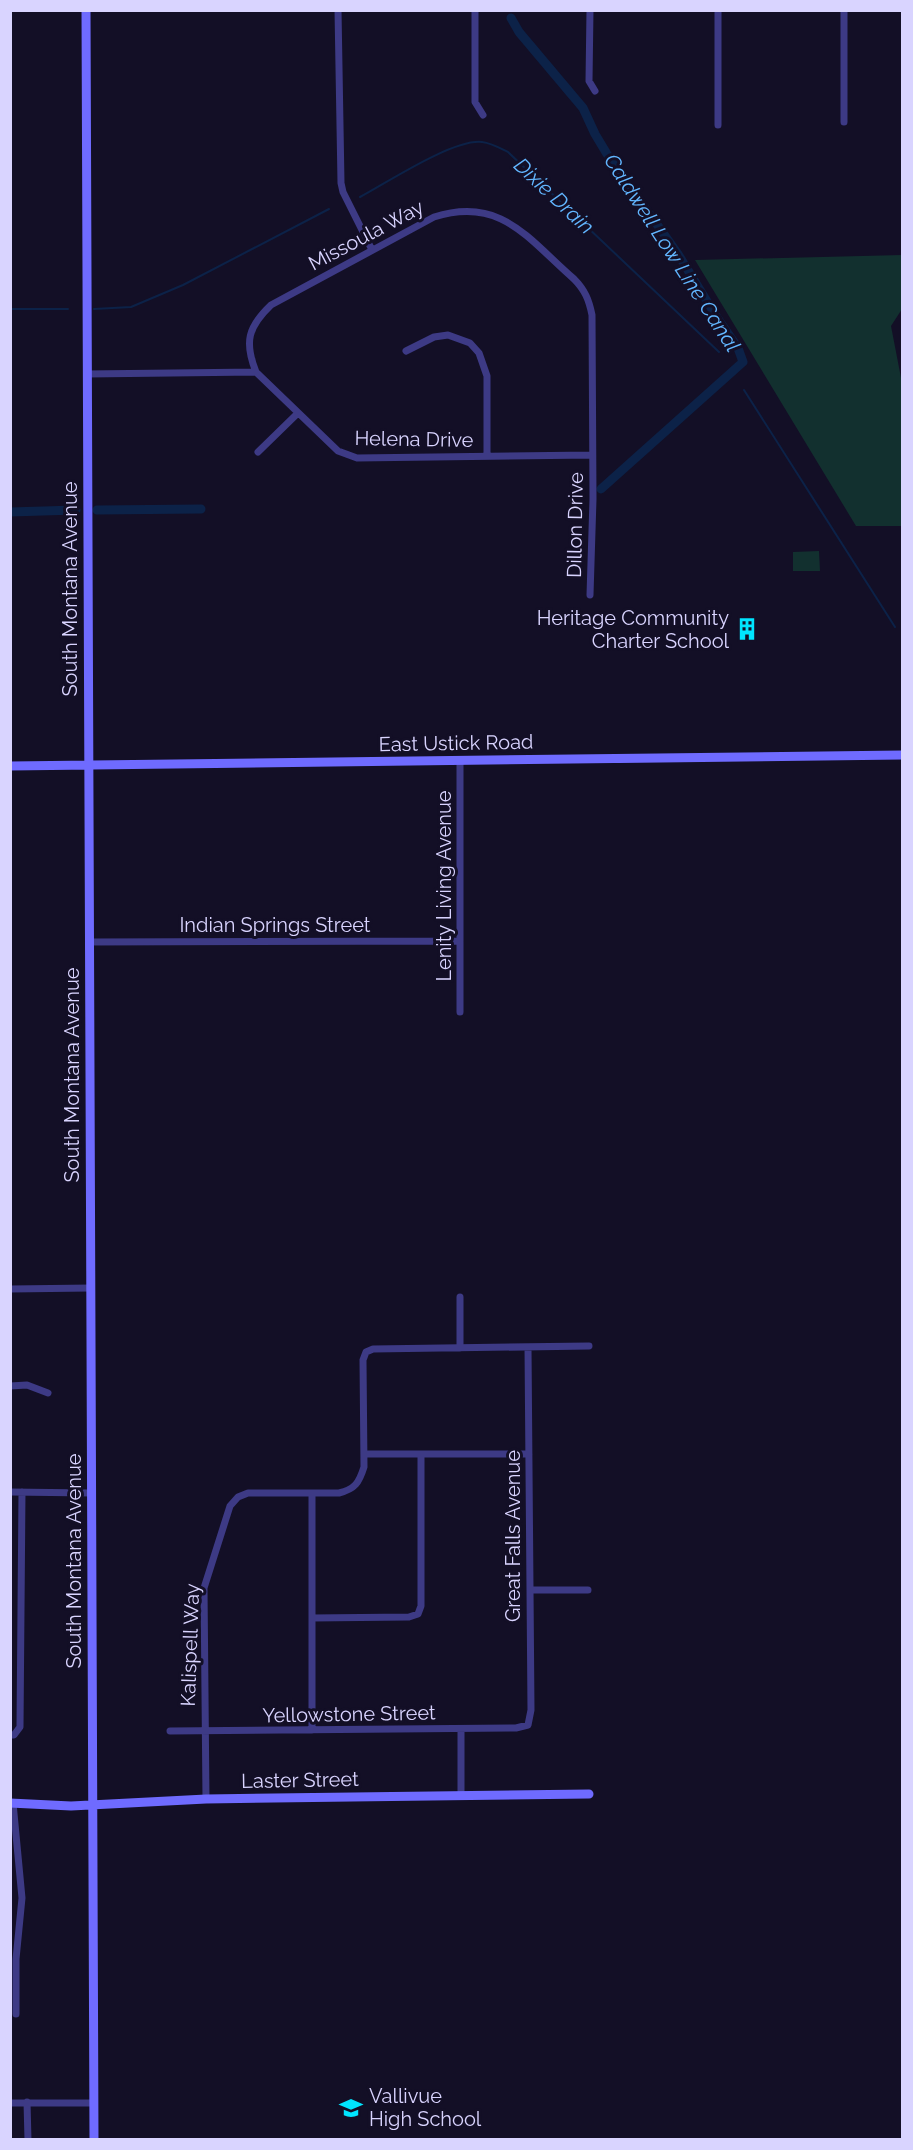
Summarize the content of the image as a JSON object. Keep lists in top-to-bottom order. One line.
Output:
{"streets":{"street":["Missoula Way","Helena Drive","Dillon Drive","South Montana Avenue","East Ustick Road","Lenity Living Avenue","Indian Springs Street","Great Falls Avenue","Kalispell Way","Yellowstone Street","Laster Street"]},"crossings":[["Missoula Way","Helena Drive"],["Missoula Way","Dillon Drive"],["Helena Drive","Dillon Drive"],["South Montana Avenue","East Ustick Road"],["South Montana Avenue","Indian Springs Street"],["South Montana Avenue","Laster Street"],["East Ustick Road","Lenity Living Avenue"],["Lenity Living Avenue","Indian Springs Street"],["Great Falls Avenue","Yellowstone Street"],["Kalispell Way","Yellowstone Street"],["Kalispell Way","Laster Street"]],"water":["Dixie Drain","Caldwell Low Line Canal"],"places":{"building":["Heritage Community Charter School"],"school or university":["Vallivue High School"]}}
